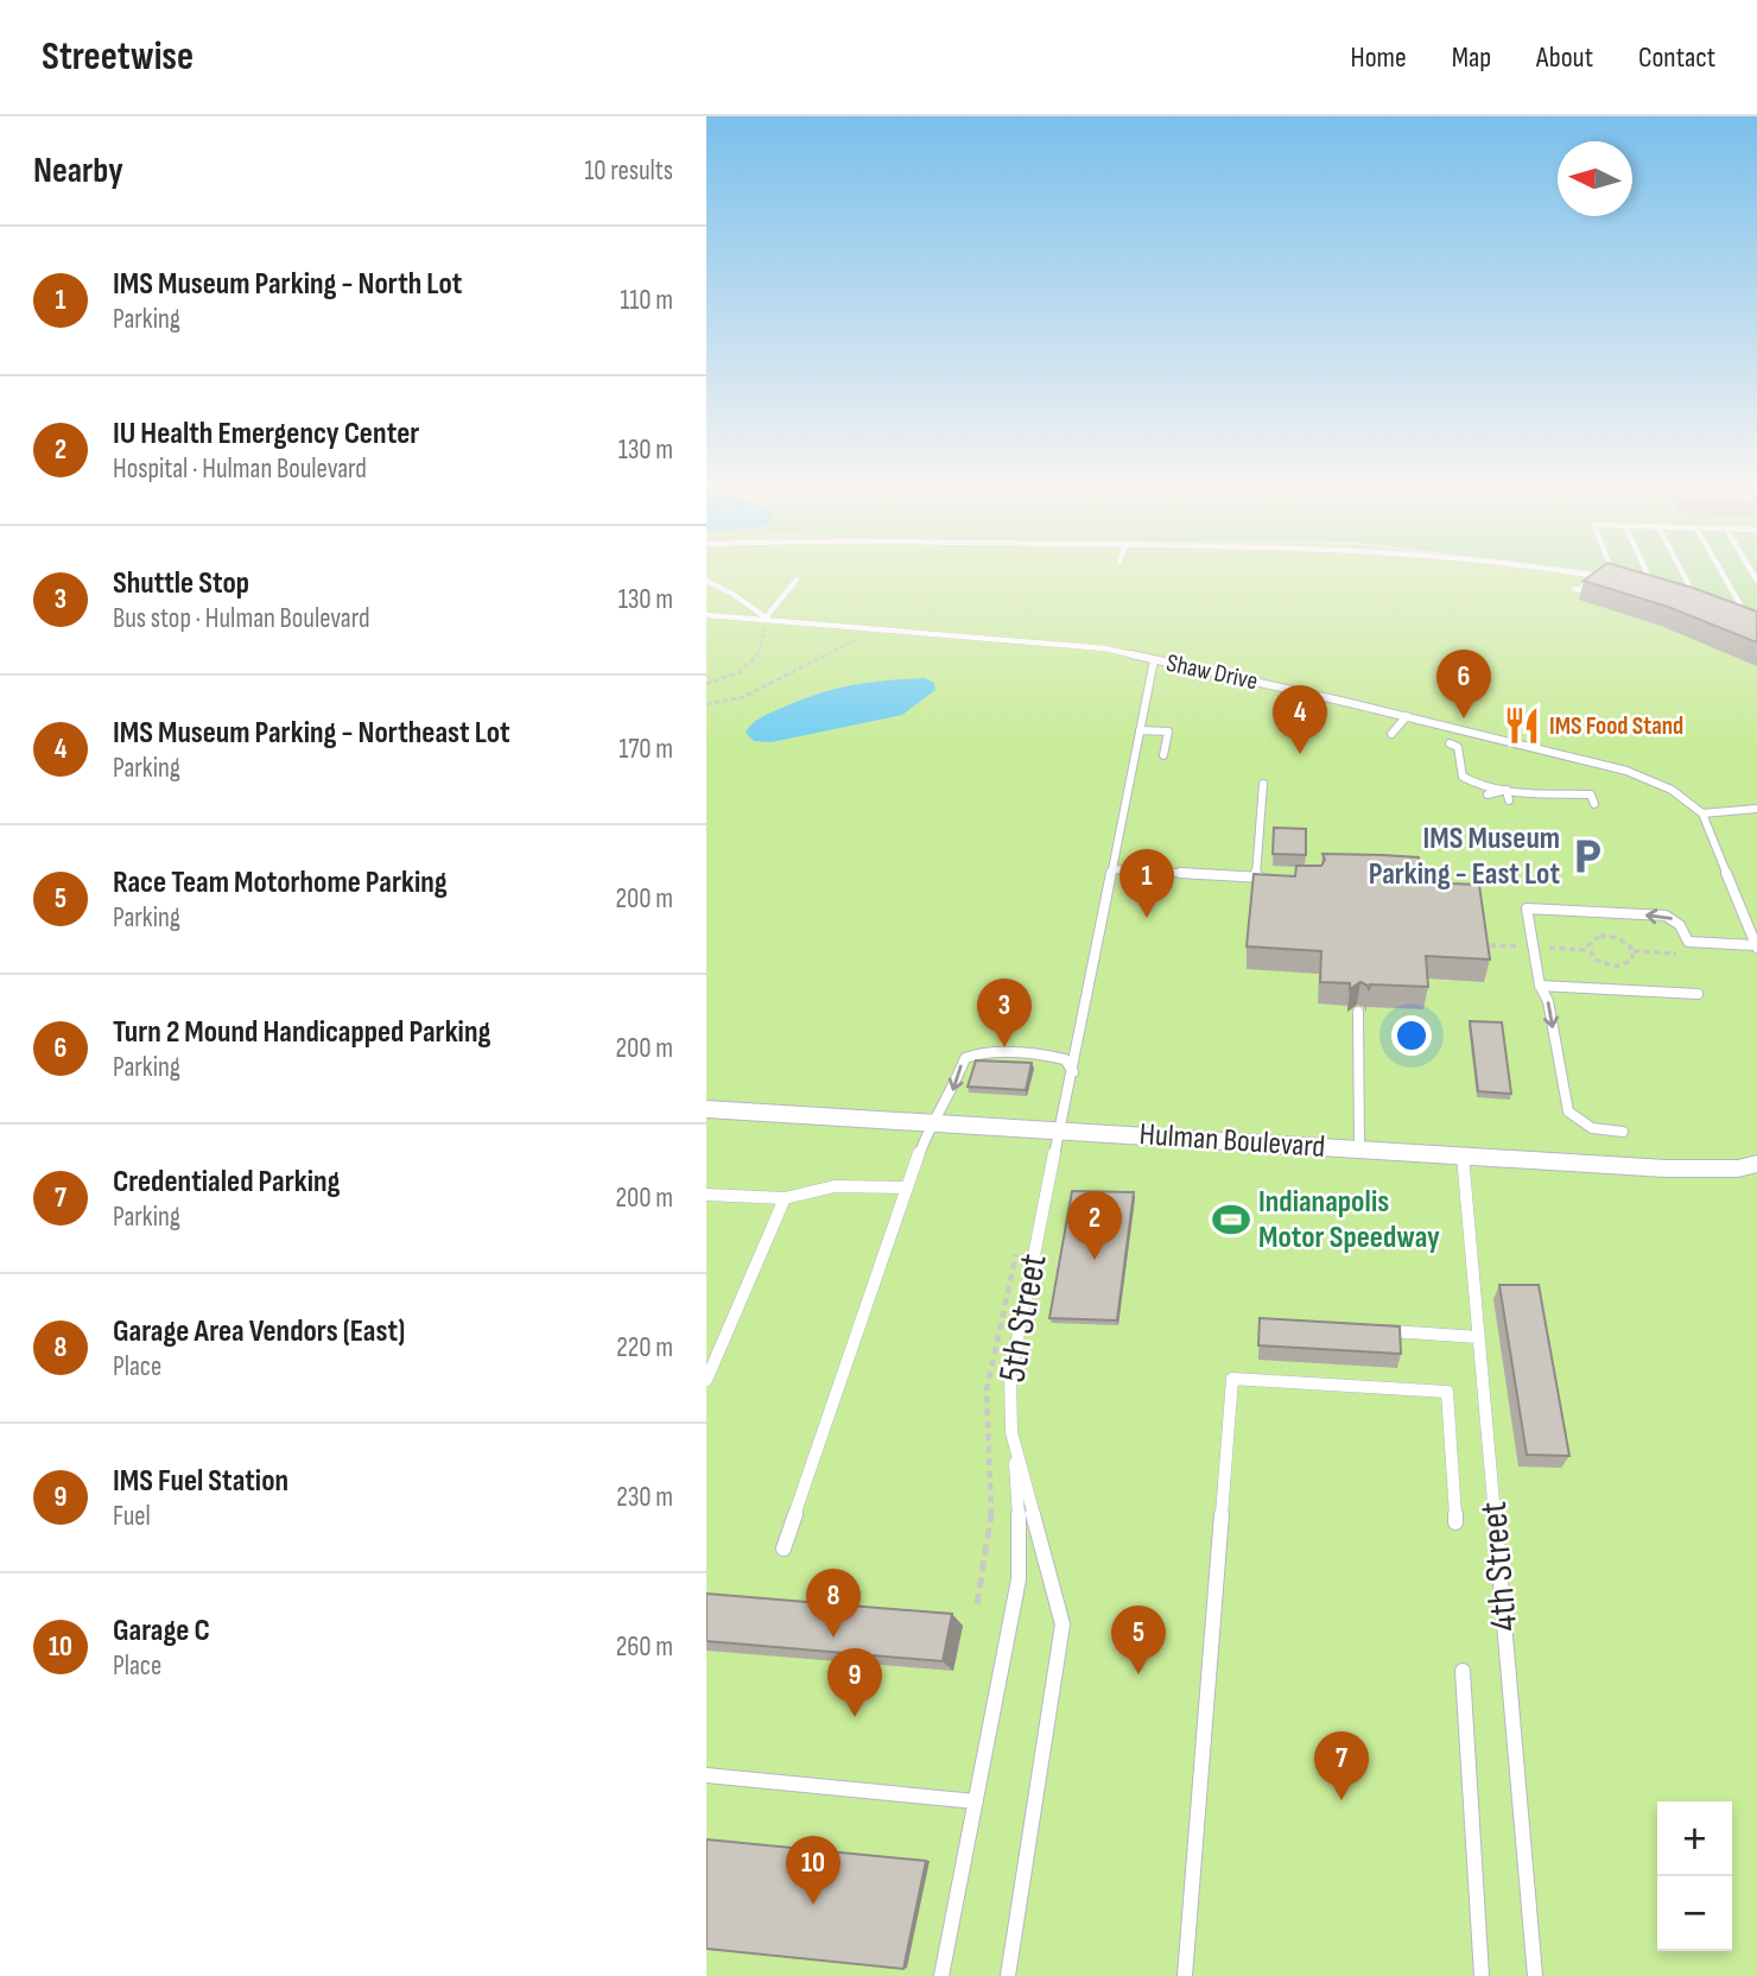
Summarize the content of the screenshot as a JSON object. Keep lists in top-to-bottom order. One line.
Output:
{"streets":{"street":["Hulman Boulevard"],"lane":["Shaw Drive","5th Street","4th Street"]},"crossings":[["Shaw Drive","5th Street"],["Hulman Boulevard","5th Street"],["Hulman Boulevard","4th Street"]],"places":{"restaurant":["IMS Food Stand"],"parking":["IMS Museum Parking - East Lot"],"sports":["Indianapolis Motor Speedway"]},"north":"left","page":{"header":"Streetwise","nav":["Home","Map","About","Contact"],"heading":["Nearby","10 results"],"list":[{"mark":"1","name":"IMS Museum Parking - North Lot","note":"Parking","value":"110 m"},{"mark":"2","name":"IU Health Emergency Center","note":"Hospital · Hulman Boulevard","value":"130 m"},{"mark":"3","name":"Shuttle Stop","note":"Bus stop · Hulman Boulevard","value":"130 m"},{"mark":"4","name":"IMS Museum Parking - Northeast Lot","note":"Parking","value":"170 m"},{"mark":"5","name":"Race Team Motorhome Parking","note":"Parking","value":"200 m"},{"mark":"6","name":"Turn 2 Mound Handicapped Parking","note":"Parking","value":"200 m"},{"mark":"7","name":"Credentialed Parking","note":"Parking","value":"200 m"},{"mark":"8","name":"Garage Area Vendors (East)","note":"Place","value":"220 m"},{"mark":"9","name":"IMS Fuel Station","note":"Fuel","value":"230 m"},{"mark":"10","name":"Garage C","note":"Place","value":"260 m"}],"pins":["6","4","1","3","2","8","5","9","7","10"],"map_buttons":["+","−"]}}
